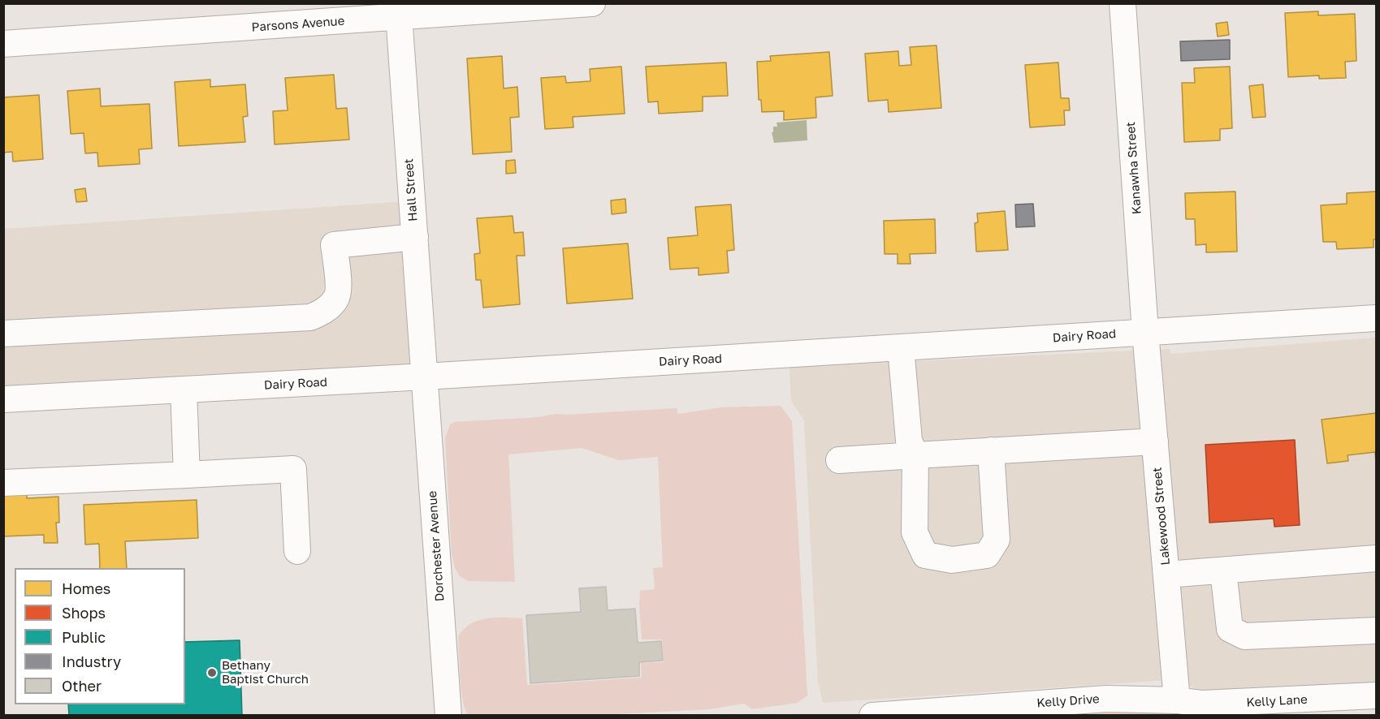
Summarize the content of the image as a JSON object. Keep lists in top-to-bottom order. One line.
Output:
{"streets":{"street":["Parsons Avenue","Kanawha Street","Hall Street","Dairy Road","Lakewood Street","Dorchester Avenue","Kelly Drive","Kelly Lane"]},"crossings":[["Parsons Avenue","Hall Street"],["Kanawha Street","Dairy Road"],["Kanawha Street","Lakewood Street"],["Hall Street","Dairy Road"],["Hall Street","Dorchester Avenue"],["Dairy Road","Lakewood Street"],["Dairy Road","Dorchester Avenue"],["Lakewood Street","Kelly Drive"],["Lakewood Street","Kelly Lane"],["Kelly Drive","Kelly Lane"]],"places":["Bethany Baptist Church"],"legend":["Homes","Shops","Public","Industry","Other"]}
